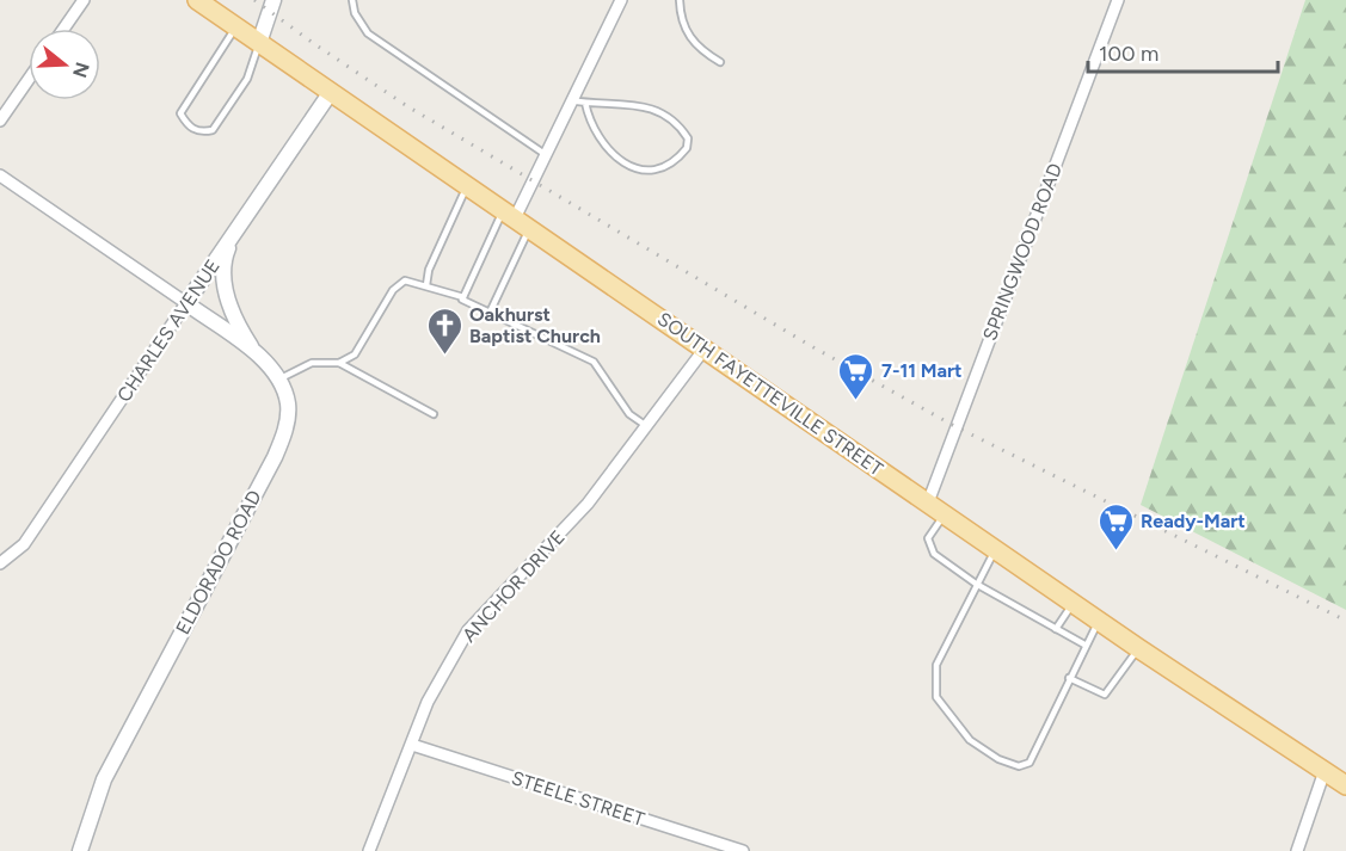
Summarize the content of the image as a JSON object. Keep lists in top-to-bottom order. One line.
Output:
{"streets":{"main road":["SOUTH FAYETTEVILLE STREET"],"street":["SPRINGWOOD ROAD","CHARLES AVENUE","ELDORADO ROAD","ANCHOR DRIVE","STEELE STREET"]},"crossings":[["SPRINGWOOD ROAD","SOUTH FAYETTEVILLE STREET"],["CHARLES AVENUE","SOUTH FAYETTEVILLE STREET"],["CHARLES AVENUE","ELDORADO ROAD"],["SOUTH FAYETTEVILLE STREET","ANCHOR DRIVE"],["ANCHOR DRIVE","STEELE STREET"]],"places":{"church":["Oakhurst Baptist Church"],"supermarket":["7-11 Mart","Ready-Mart"]},"scale_bar":"100 m","north":"right"}
